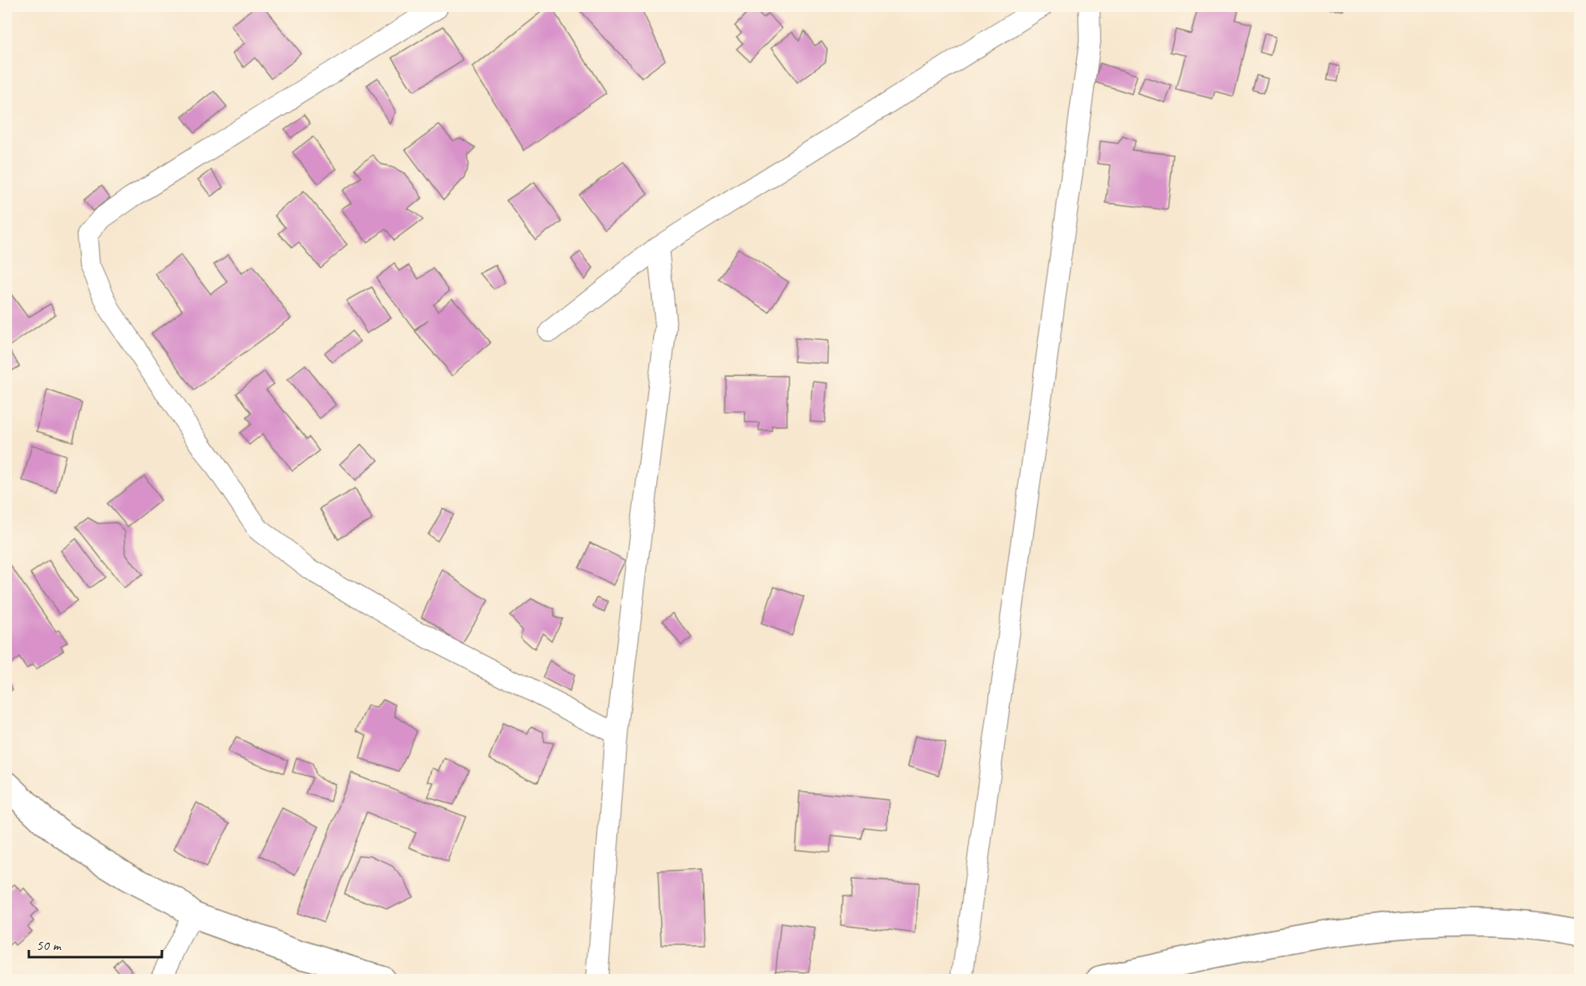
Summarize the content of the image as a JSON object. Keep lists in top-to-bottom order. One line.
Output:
{"scale_bar":"50 m"}
